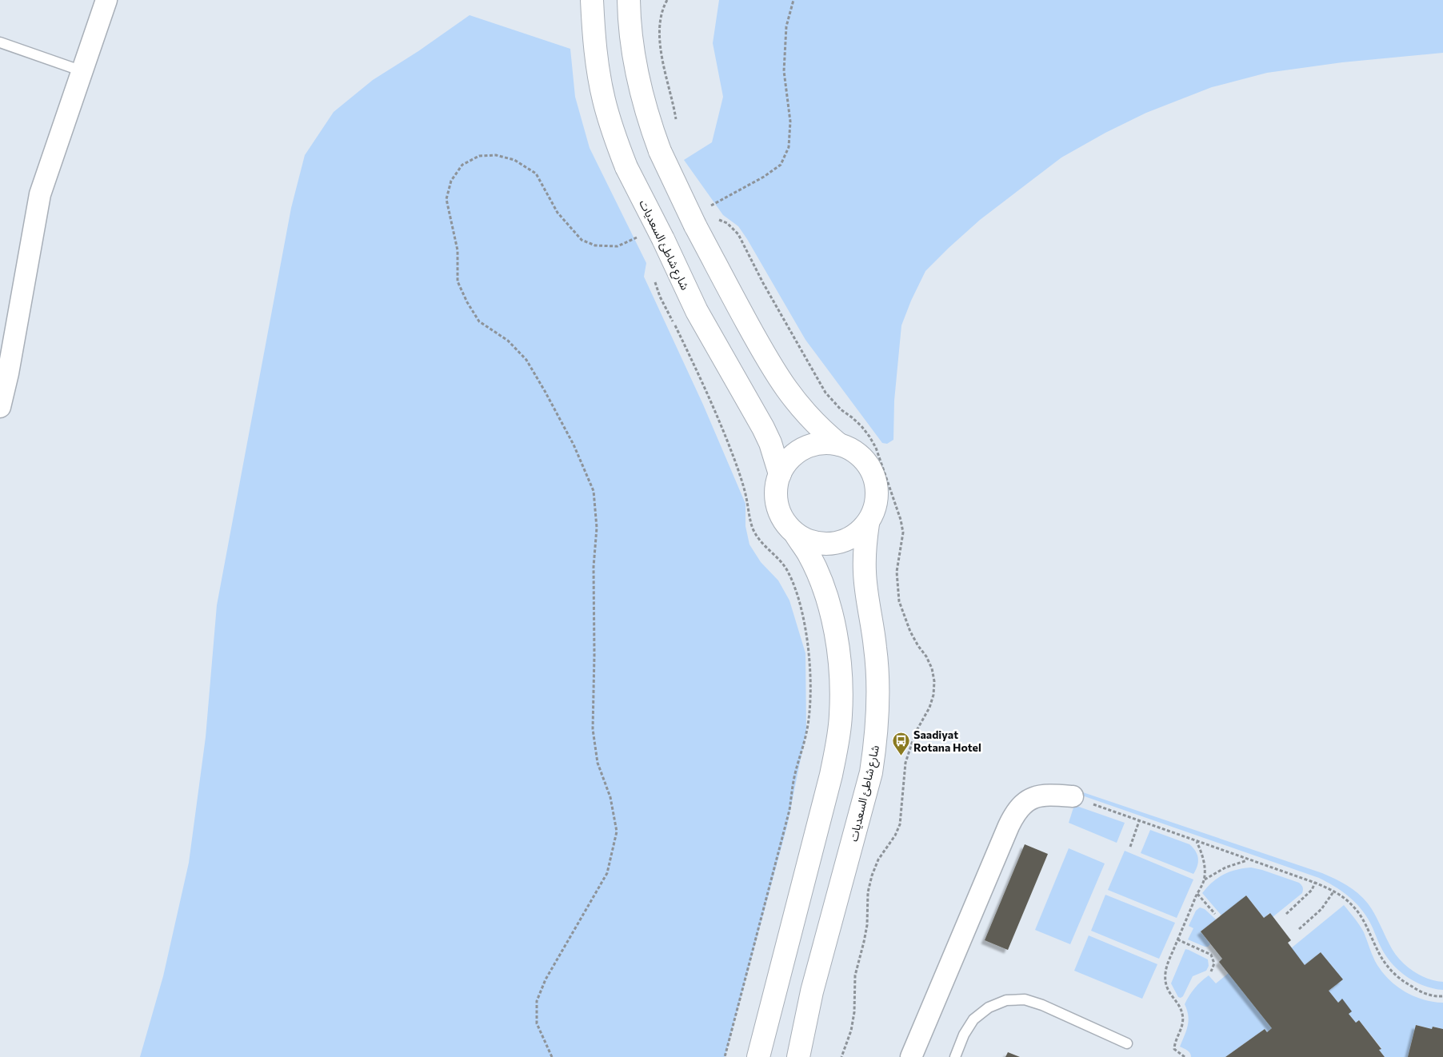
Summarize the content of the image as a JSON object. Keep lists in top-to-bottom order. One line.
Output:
{"streets":{"street":["شارع شاطئ السعديات"]},"places":{"bus stop":["Saadiyat Rotana Hotel"]}}
